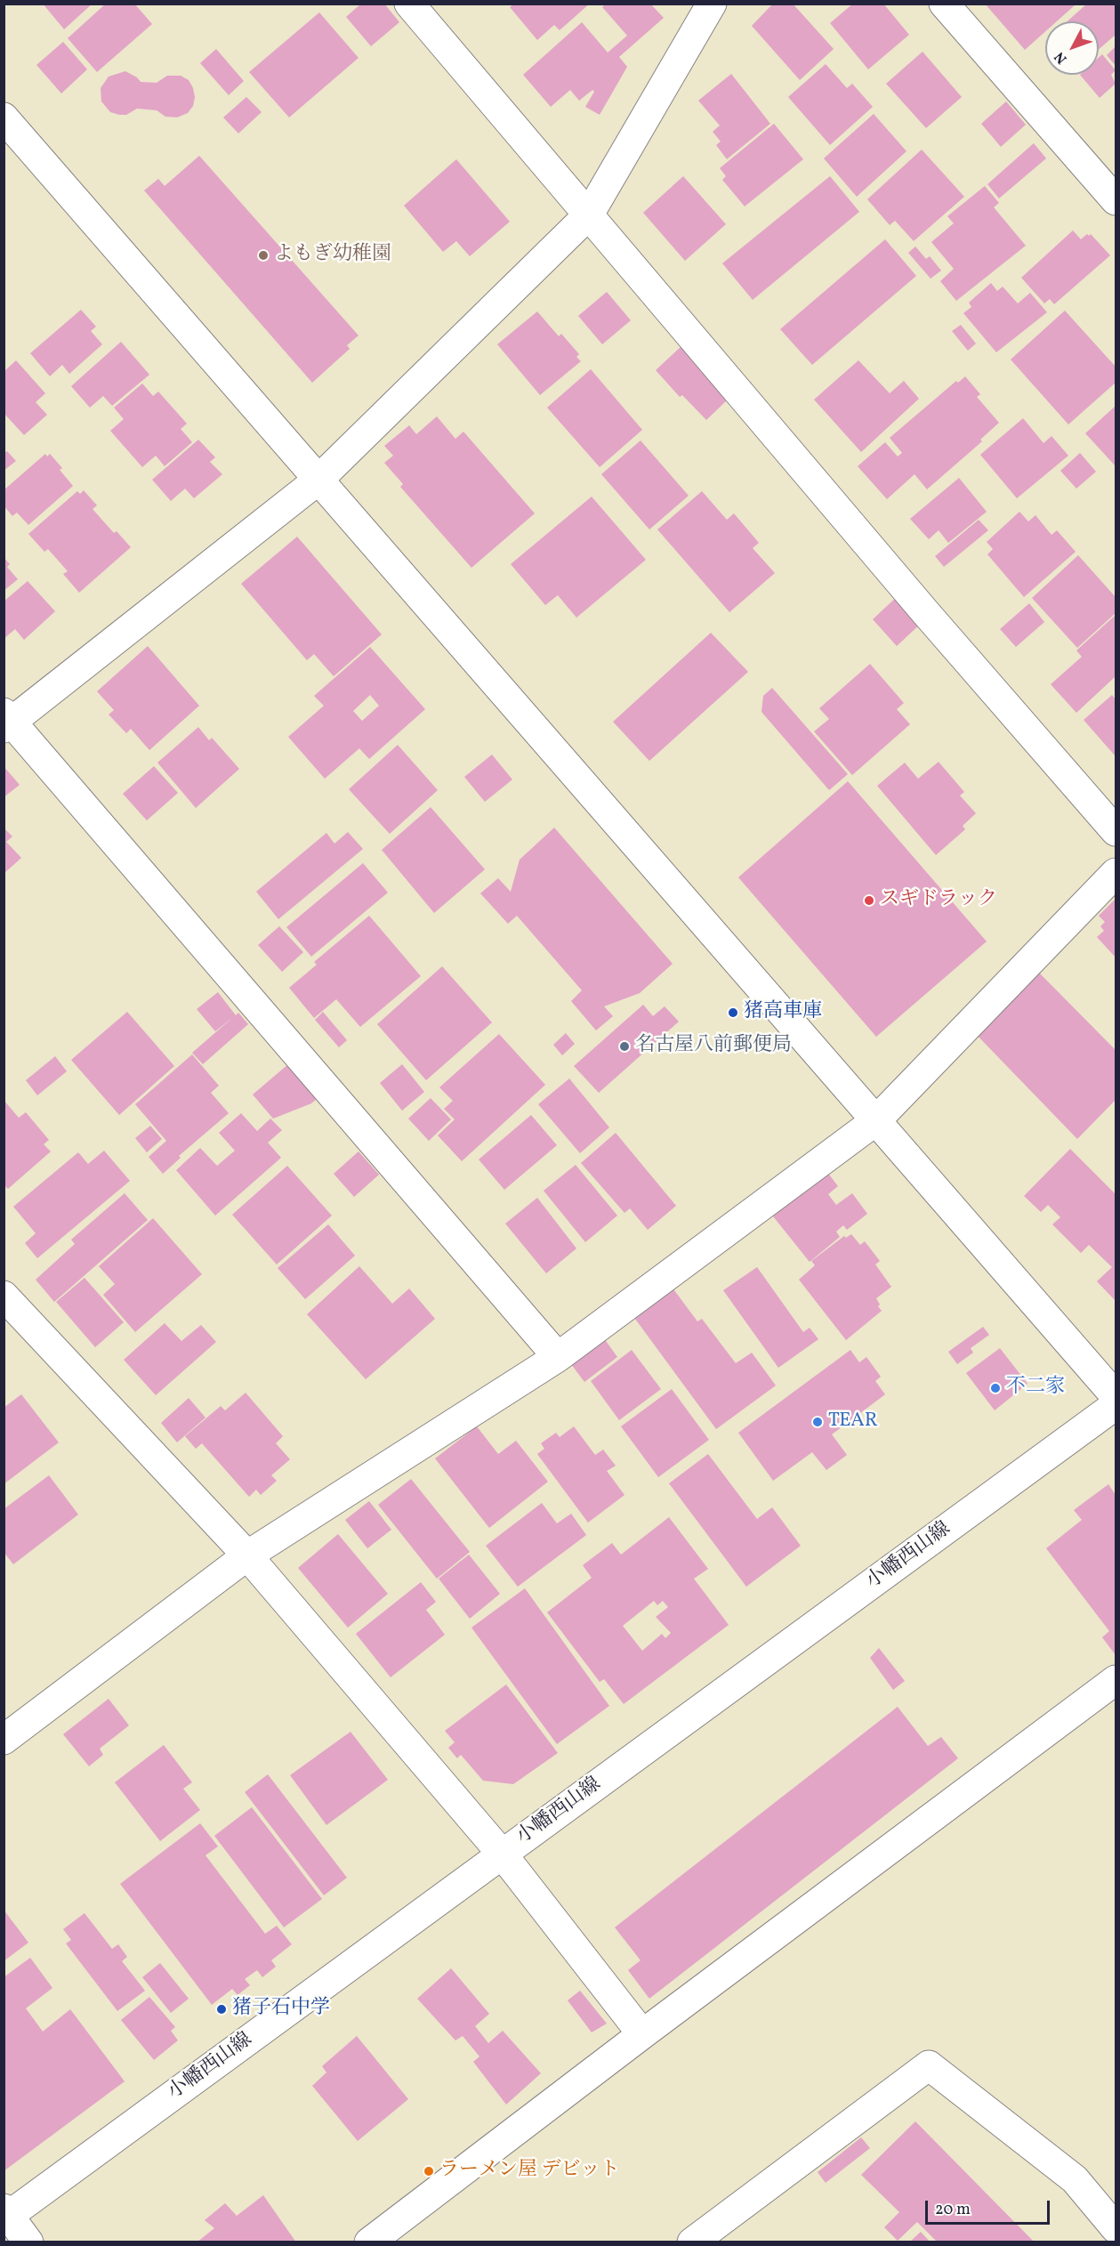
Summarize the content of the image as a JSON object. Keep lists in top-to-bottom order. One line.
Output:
{"streets":{"street":["小幡西山線"]},"places":["よもぎ幼稚園","スギドラック","猪高車庫","名古屋八前郵便局","不二家","TEAR","猪子石中学","ラーメン屋 デビット"],"scale_bar":"20 m","north":"bottom left"}
